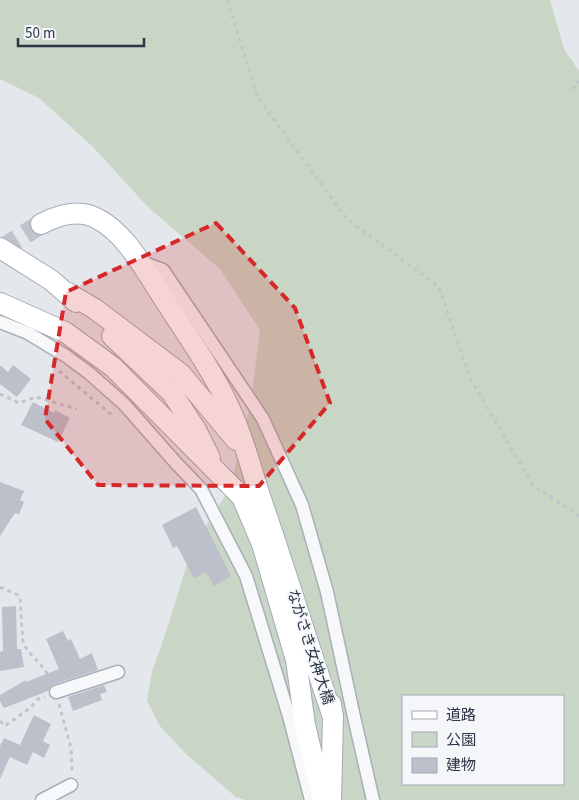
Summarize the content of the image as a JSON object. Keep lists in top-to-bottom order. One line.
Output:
{"streets":{"main road":["ながさき女神大橋"]},"legend":["道路","公園","建物"],"scale_bar":"50 m"}
